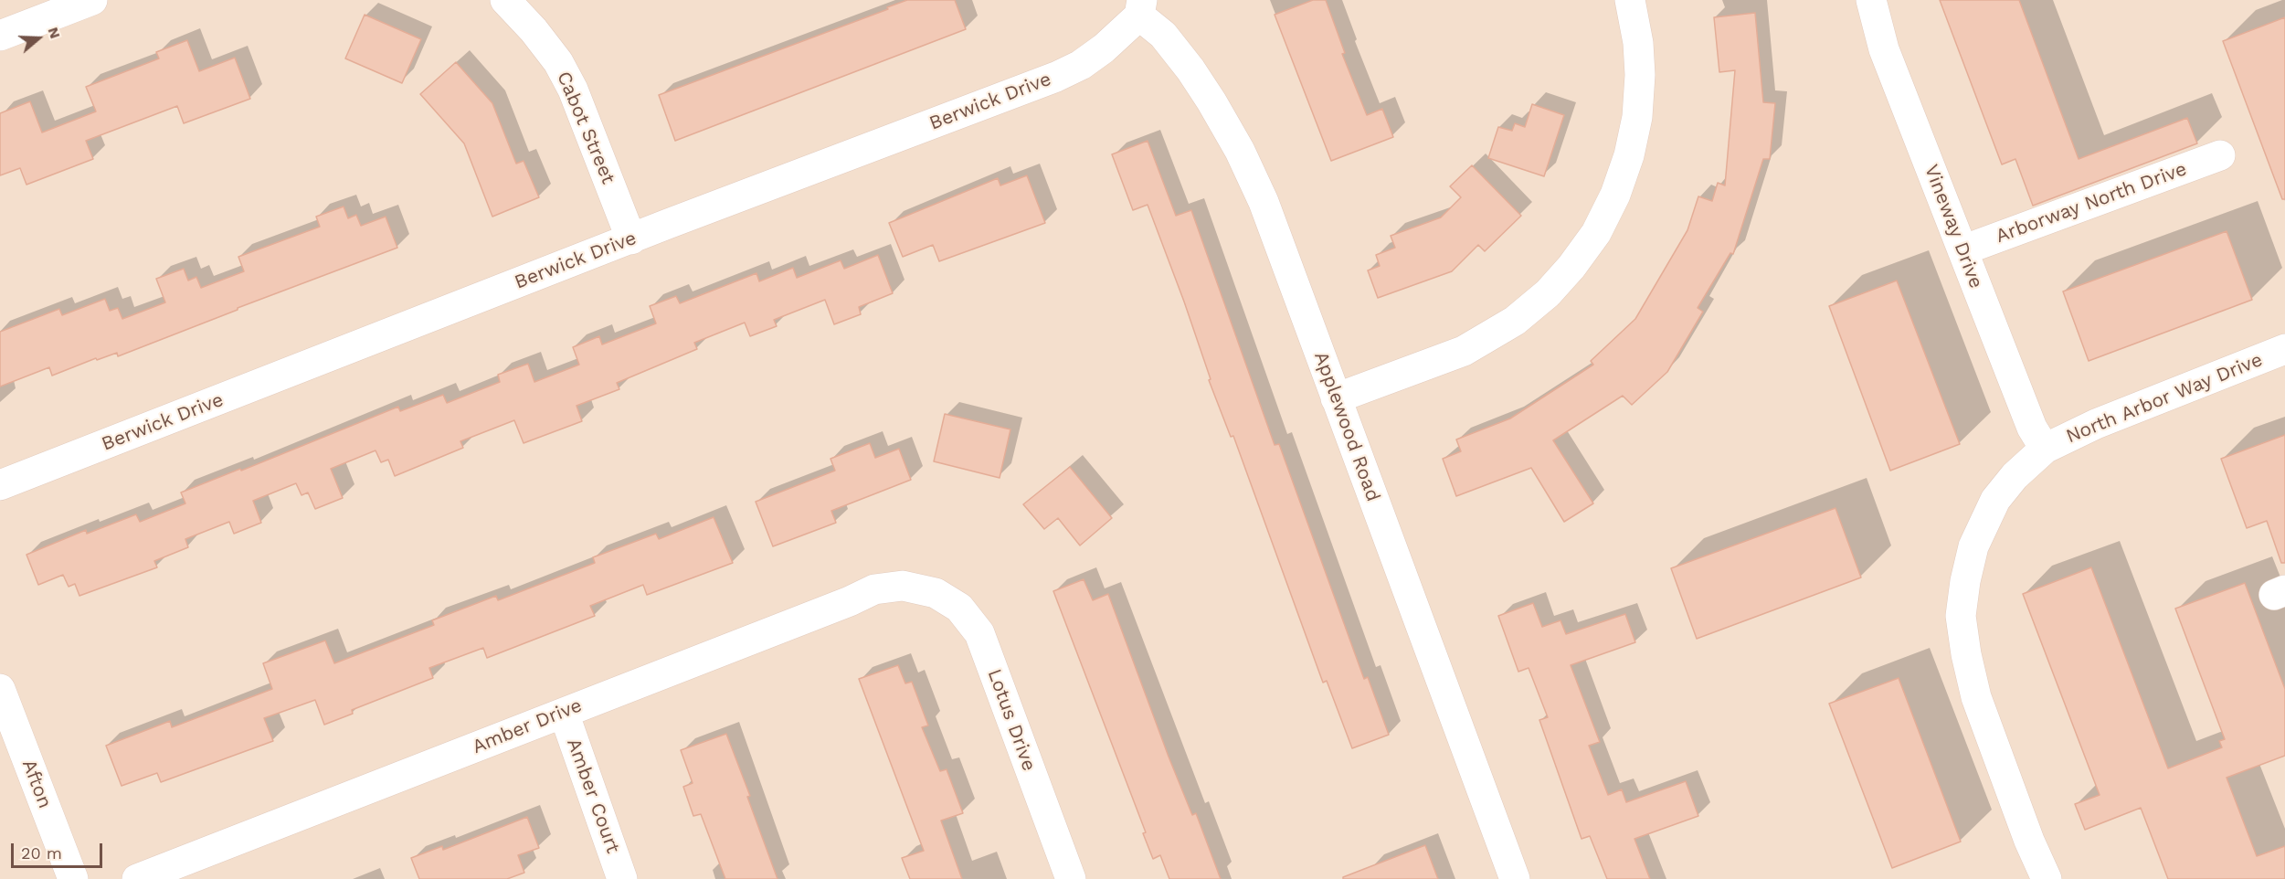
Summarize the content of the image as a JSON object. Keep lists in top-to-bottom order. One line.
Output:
{"streets":{"street":["Berwick Drive","Cabot Street","Arborway North Drive","Vineway Drive","North Arbor Way Drive","Applewood Road","Lotus Drive","Amber Drive","Afton","Amber Court"]},"crossings":[["Berwick Drive","Cabot Street"],["Berwick Drive","Applewood Road"],["Arborway North Drive","Vineway Drive"],["Vineway Drive","North Arbor Way Drive"],["Lotus Drive","Amber Drive"],["Amber Drive","Amber Court"]],"scale_bar":"20 m","north":"right"}
